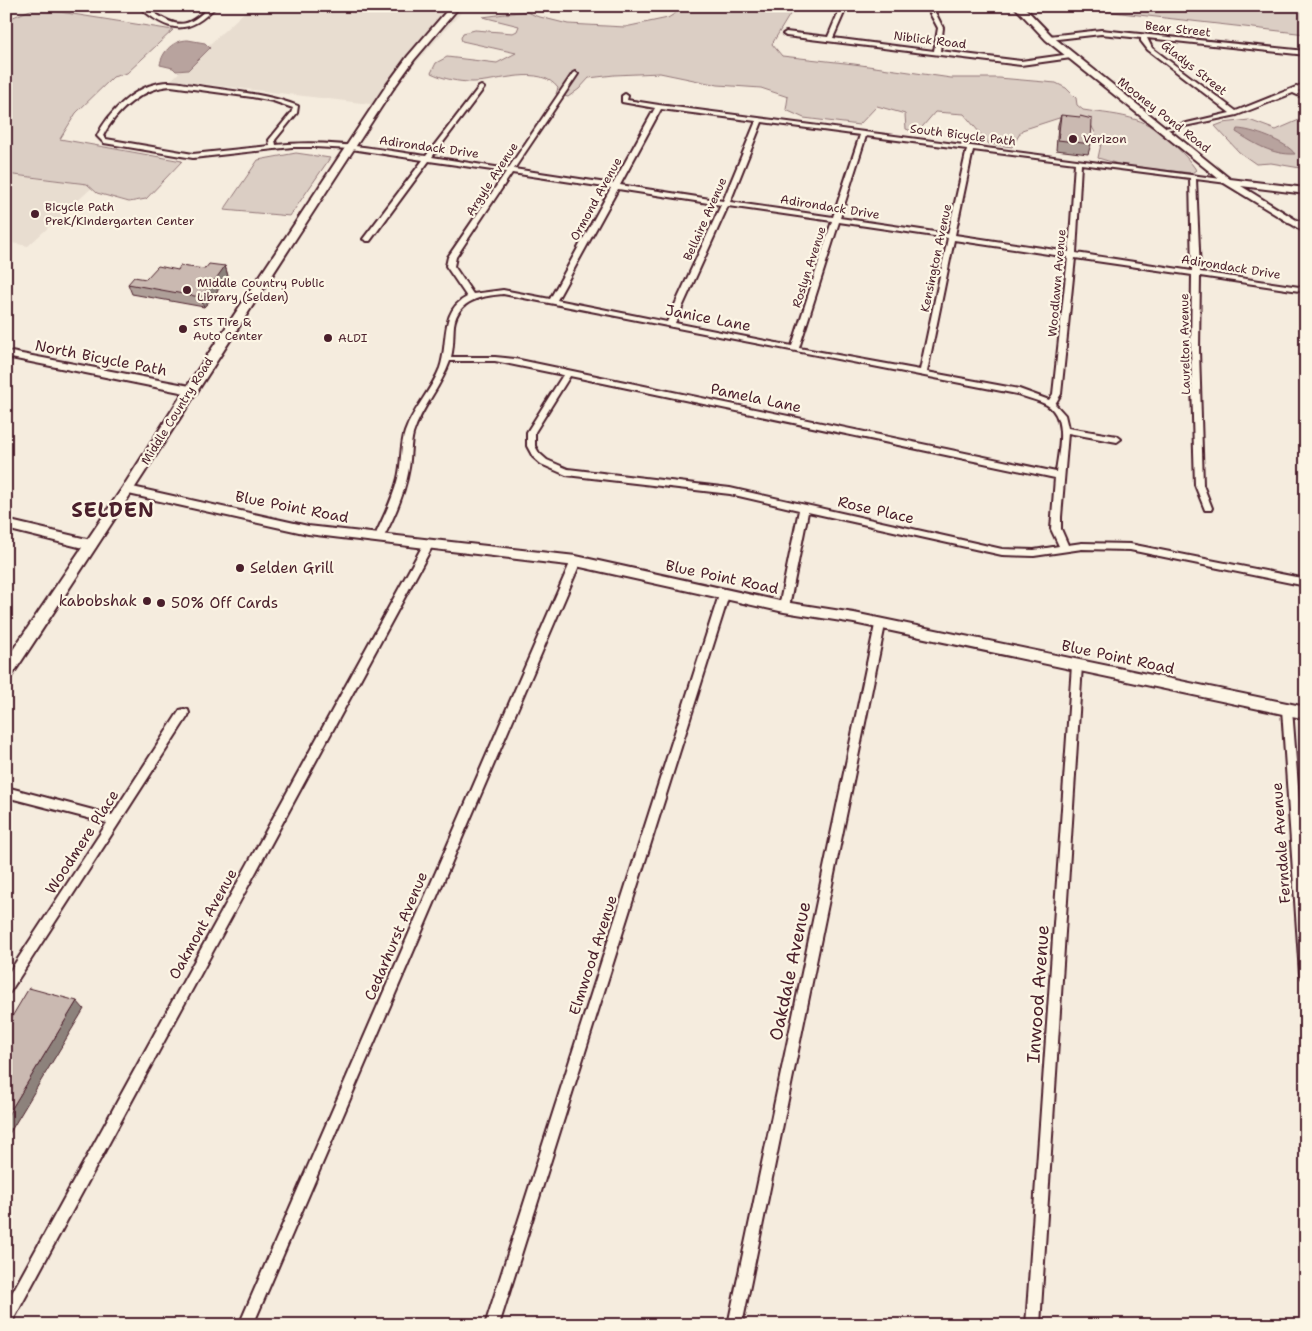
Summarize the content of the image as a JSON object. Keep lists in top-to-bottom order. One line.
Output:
{"streets":{"main road":["Middle Country Road"],"street":["Bear Street","Niblick Road","Gladys Street","Mooney Pond Road","South Bicycle Path","Adirondack Drive","Argyle Avenue","Ormond Avenue","Bellaire Avenue","Kensington Avenue","Roslyn Avenue","Woodlawn Avenue","Janice Lane","Laurelton Avenue","North Bicycle Path","Pamela Lane","Blue Point Road","Rose Place","Woodmere Place","Ferndale Avenue","Oakmont Avenue","Cedarhurst Avenue","Elmwood Avenue","Oakdale Avenue","Inwood Avenue"]},"crossings":[["Bear Street","Gladys Street"],["Bear Street","Mooney Pond Road"],["Niblick Road","Mooney Pond Road"],["Mooney Pond Road","South Bicycle Path"],["South Bicycle Path","Ormond Avenue"],["South Bicycle Path","Bellaire Avenue"],["South Bicycle Path","Kensington Avenue"],["South Bicycle Path","Roslyn Avenue"],["South Bicycle Path","Woodlawn Avenue"],["South Bicycle Path","Laurelton Avenue"],["Adirondack Drive","Argyle Avenue"],["Adirondack Drive","Ormond Avenue"],["Adirondack Drive","Bellaire Avenue"],["Adirondack Drive","Kensington Avenue"],["Adirondack Drive","Roslyn Avenue"],["Adirondack Drive","Woodlawn Avenue"],["Adirondack Drive","Laurelton Avenue"],["Adirondack Drive","Middle Country Road"],["Argyle Avenue","Janice Lane"],["Ormond Avenue","Janice Lane"],["Bellaire Avenue","Janice Lane"],["Kensington Avenue","Janice Lane"],["Roslyn Avenue","Janice Lane"],["Woodlawn Avenue","Janice Lane"],["North Bicycle Path","Middle Country Road"],["Pamela Lane","Rose Place"],["Middle Country Road","Blue Point Road"],["Blue Point Road","Ferndale Avenue"],["Blue Point Road","Oakmont Avenue"],["Blue Point Road","Cedarhurst Avenue"],["Blue Point Road","Elmwood Avenue"],["Blue Point Road","Oakdale Avenue"],["Blue Point Road","Inwood Avenue"]],"districts":["SELDEN"],"places":["Verizon","Bicycle Path PreK/Kindergarten Center","Middle Country Public Library (Selden)","STS Tire & Auto Center","ALDI","Selden Grill","kabobshak","50% Off Cards"]}
